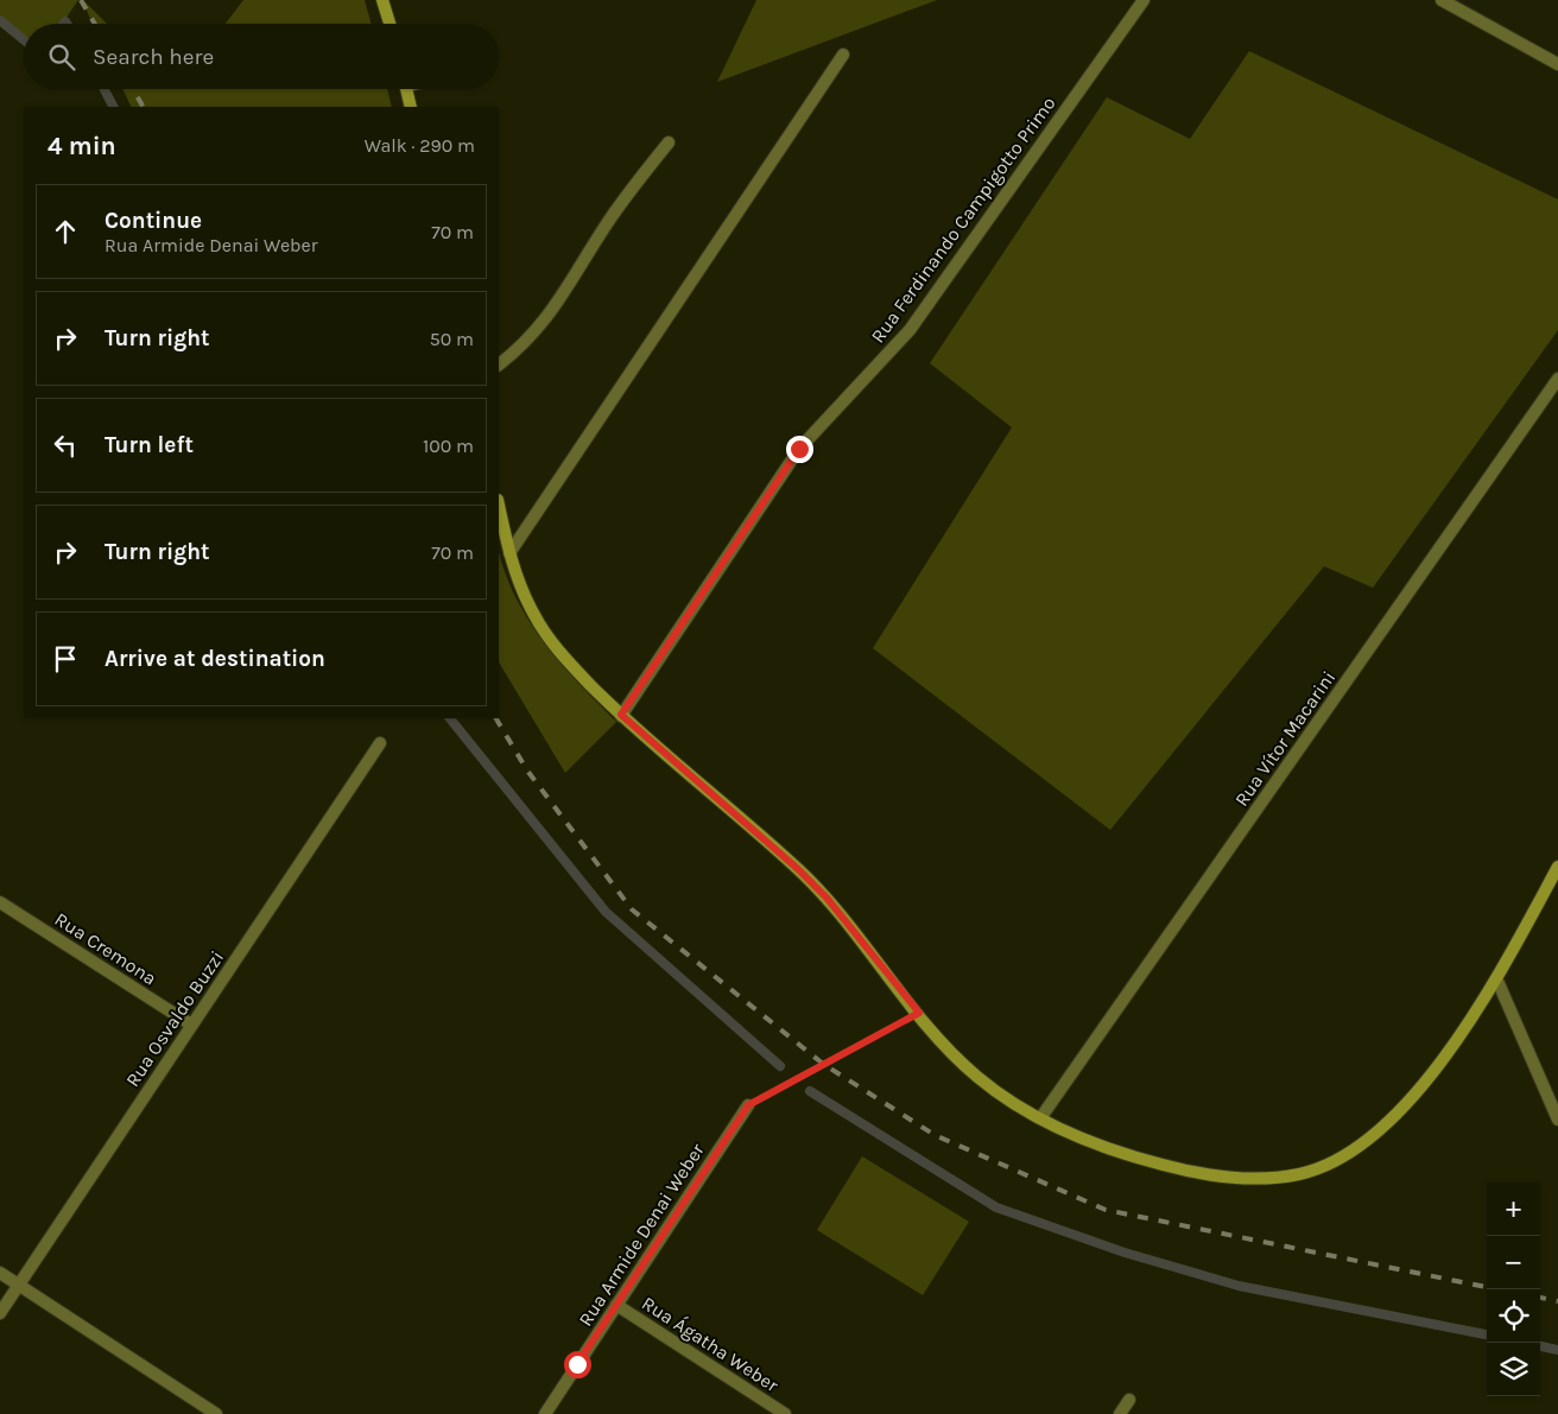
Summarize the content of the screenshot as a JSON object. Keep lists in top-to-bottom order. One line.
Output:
{"streets":{"street":["Rua Ferdinando Campigotto Primo","Rua Vítor Macarini","Rua Cremona","Rua Osvaldo Buzzi","Rua Armide Denai Weber","Rua Ágatha Weber"]},"crossings":[["Rua Cremona","Rua Osvaldo Buzzi"],["Rua Armide Denai Weber","Rua Ágatha Weber"]],"page":{"search":"Search here","heading":["4 min","Walk · 290 m"],"list":[["Continue","Rua Armide Denai Weber","70 m"],["Turn right","50 m"],["Turn left","100 m"],["Turn right","70 m"],"Arrive at destination"],"map_buttons":["+","−"]}}
